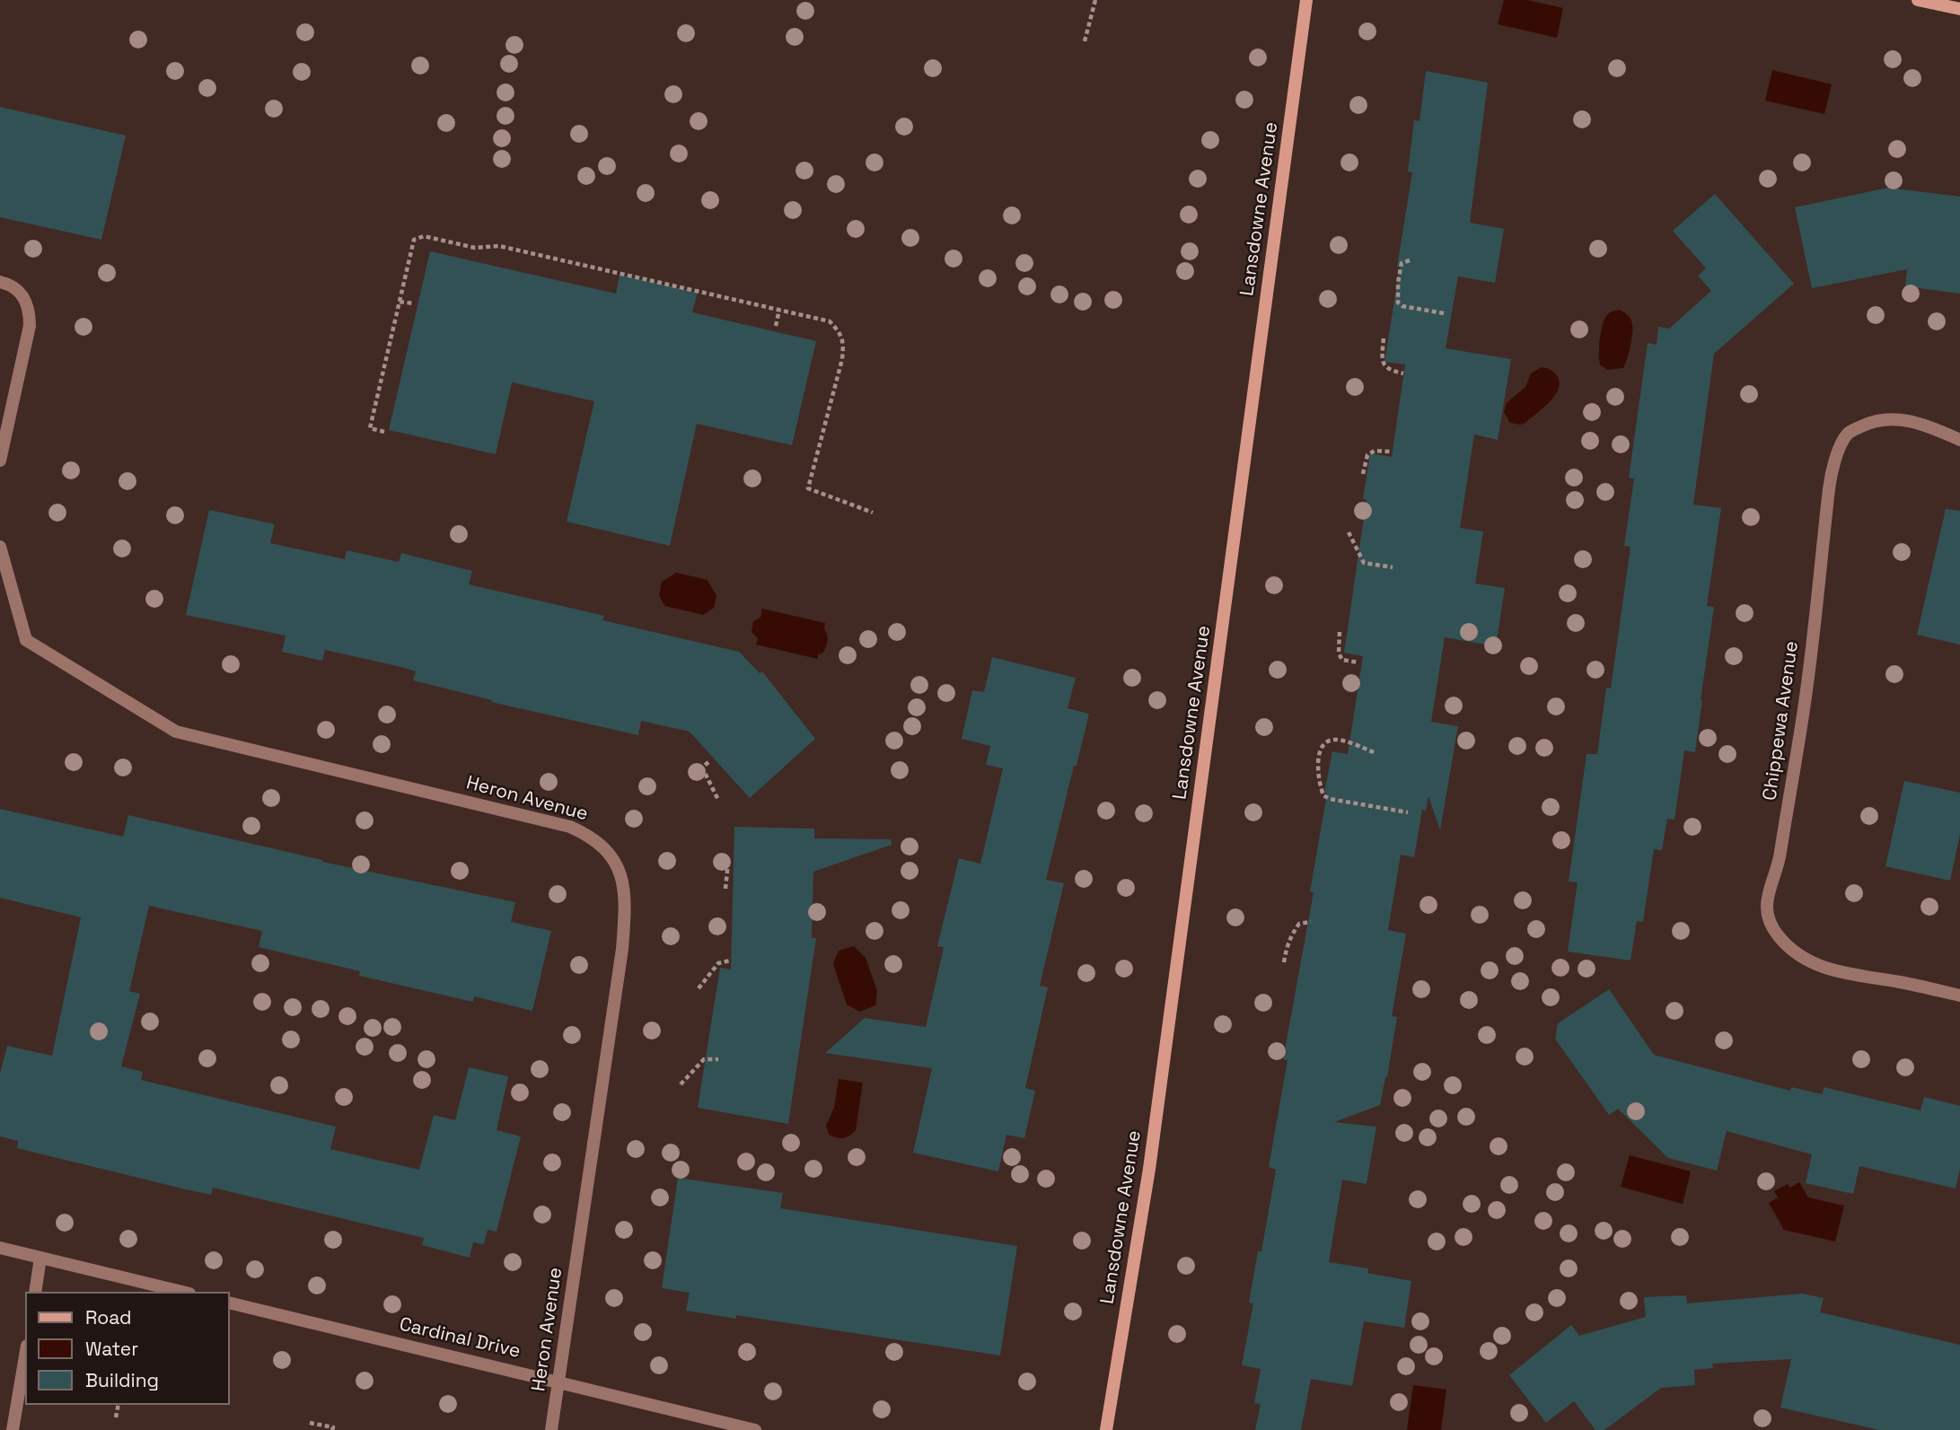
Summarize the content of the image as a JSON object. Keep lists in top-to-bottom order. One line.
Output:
{"streets":{"main road":["Lansdowne Avenue"],"street":["Chippewa Avenue","Heron Avenue","Cardinal Drive"]},"crossings":[["Heron Avenue","Cardinal Drive"]],"legend":["Road","Water","Building"]}
